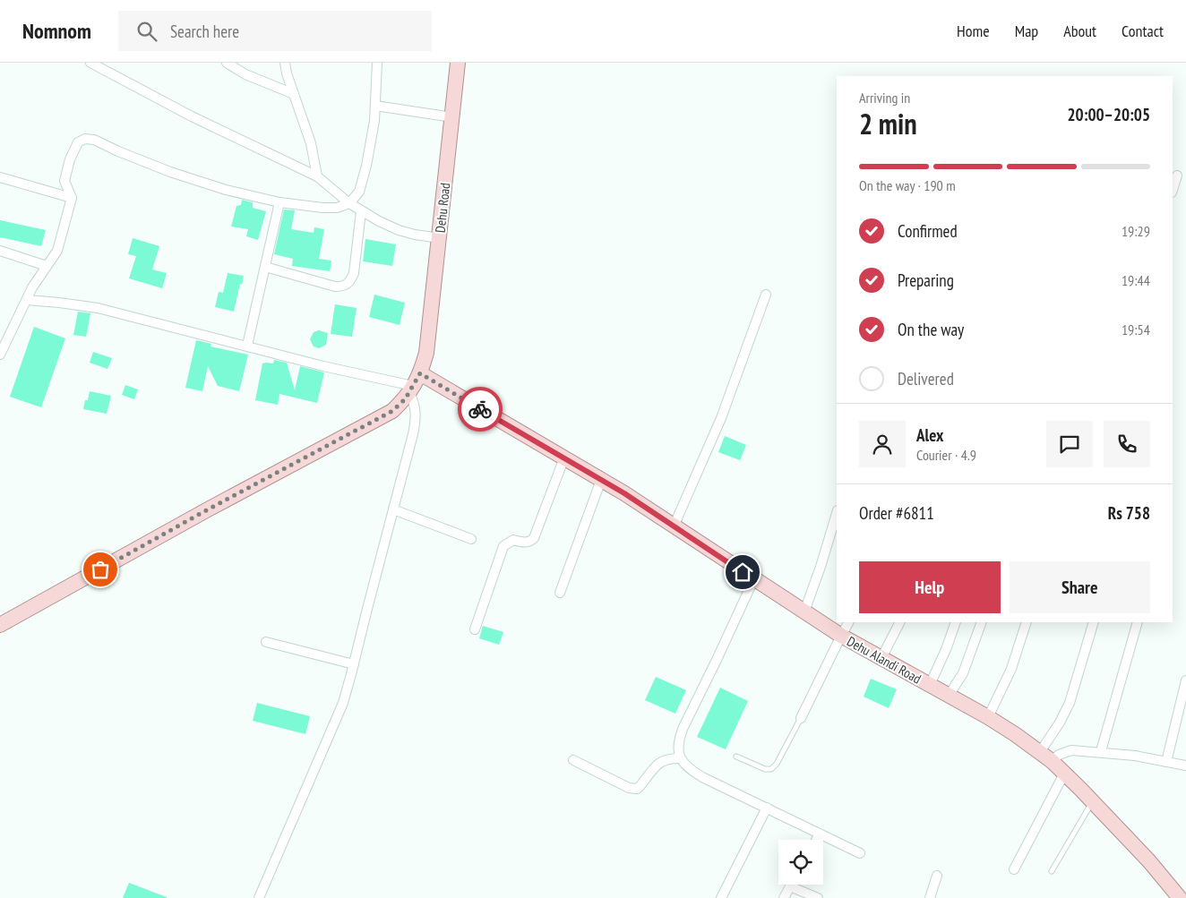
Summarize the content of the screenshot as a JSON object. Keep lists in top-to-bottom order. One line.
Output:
{"streets":{"main road":["Dehu Road","Dehu Alandi Road"]},"crossings":[["Dehu Road","Dehu Alandi Road"]],"page":{"header":"Nomnom","search":"Search here","nav":["Home","Map","About","Contact"],"heading":["2 min","Arriving in","20:00–20:05"],"panel":["Alex","Courier · 4.9","Order #6811","Rs 758"],"bar":"On the way · 190 m","list":[["Confirmed","19:29"],["Preparing","19:44"],["On the way","19:54"],"Delivered"],"buttons":["Help","Share"]}}
